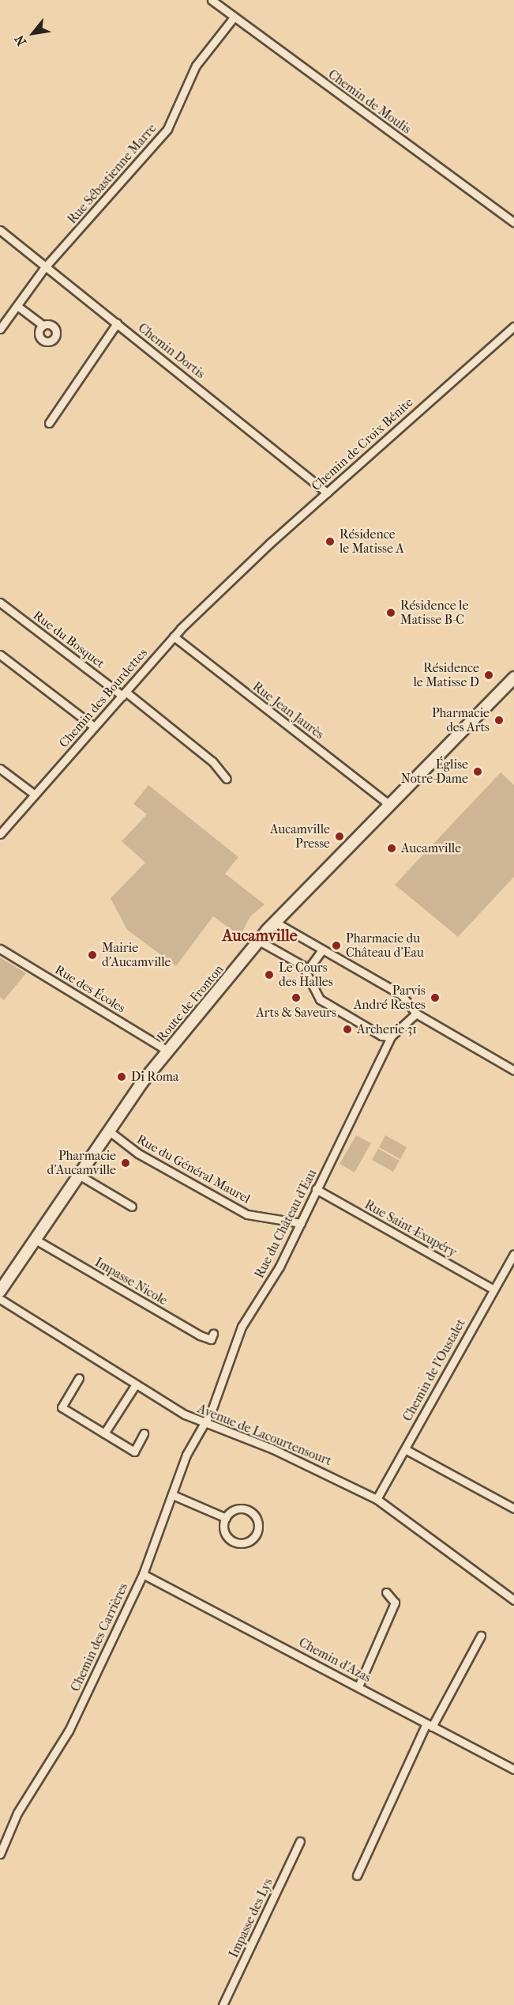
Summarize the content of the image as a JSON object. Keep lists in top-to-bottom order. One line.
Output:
{"streets":{"main road":["Route de Fronton"],"street":["Chemin de Moulis","Rue Sébastienne Marre","Chemin Dortis","Chemin de Croix Bénite","Rue du Bosquet","Chemin des Bourdettes","Rue Jean Jaurès","Rue des Écoles","Rue du Général Maurel","Rue du Château d'Eau","Rue Saint-Exupéry","Impasse Nicole","Chemin de l'Oustalet","Avenue de Lacourtensourt","Chemin des Carrières","Chemin d'Azas","Impasse des Lys"]},"crossings":[["Chemin de Moulis","Rue Sébastienne Marre"],["Rue Sébastienne Marre","Chemin Dortis"],["Chemin Dortis","Chemin de Croix Bénite"],["Chemin de Croix Bénite","Chemin des Bourdettes"],["Rue du Bosquet","Chemin des Bourdettes"],["Chemin des Bourdettes","Rue Jean Jaurès"],["Rue Jean Jaurès","Route de Fronton"],["Rue des Écoles","Route de Fronton"],["Route de Fronton","Rue du Général Maurel"],["Route de Fronton","Impasse Nicole"],["Rue du Général Maurel","Rue du Château d'Eau"],["Rue du Château d'Eau","Rue Saint-Exupéry"],["Rue du Château d'Eau","Avenue de Lacourtensourt"],["Rue du Château d'Eau","Chemin des Carrières"],["Rue Saint-Exupéry","Chemin de l'Oustalet"],["Chemin de l'Oustalet","Avenue de Lacourtensourt"],["Avenue de Lacourtensourt","Chemin des Carrières"],["Chemin des Carrières","Chemin d'Azas"]],"districts":["Aucamville"],"places":["Résidence le Matisse A","Résidence le Matisse B-C","Résidence le Matisse D","Pharmacie des Arts","Église Notre-Dame","Aucamville Presse","Aucamville","Pharmacie du Château d'Eau","Mairie d'Aucamville","Le Cours des Halles","Arts & Saveurs","Parvis André Restes","Archerie 31","Di Roma","Pharmacie d'Aucamville"],"north":"bottom left"}
